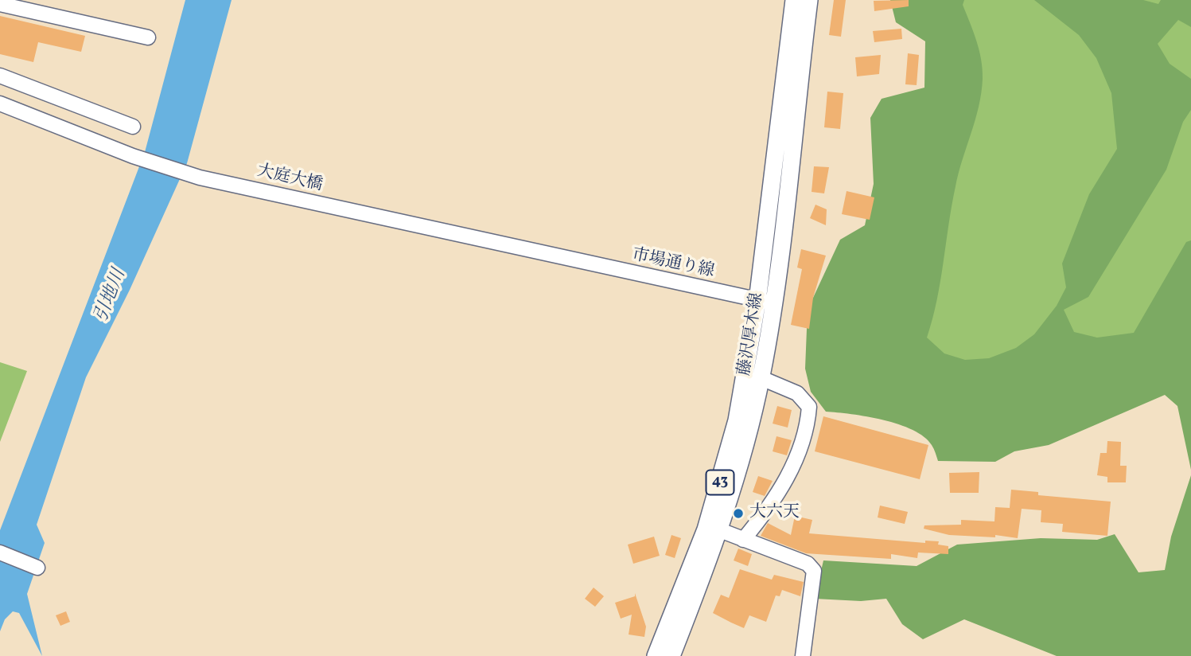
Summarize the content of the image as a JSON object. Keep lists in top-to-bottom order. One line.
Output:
{"streets":{"main road":["藤沢厚木線","43"],"street":["大庭大橋","市場通り線"]},"crossings":[["大庭大橋","市場通り線"],["市場通り線","藤沢厚木線"]],"water":["引地川"],"places":["大六天"]}
